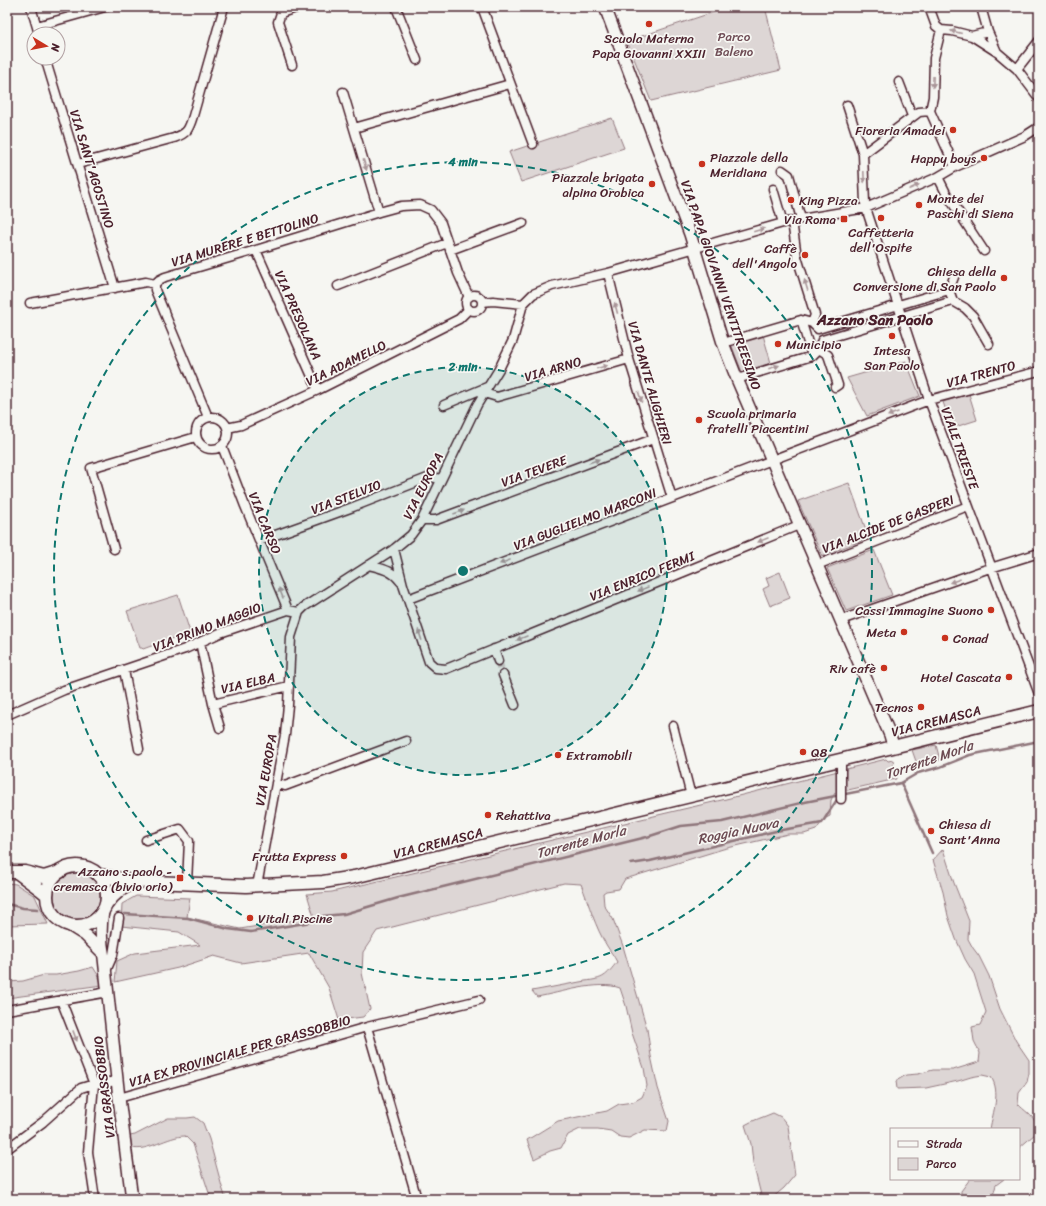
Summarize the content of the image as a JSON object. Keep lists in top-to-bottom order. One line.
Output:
{"streets":{"main road":["VIA CREMASCA"],"street":["VIA SANT'AGOSTINO","VIA MURERE E BETTOLINO","VIA PAPA GIOVANNI VENTITREESIMO","VIA PRESOLANA","VIA ADAMELLO","VIA ARNO","VIA TRENTO","VIA DANTE ALIGHIERI","VIALE TRIESTE","VIA TEVERE","VIA EUROPA","VIA STELVIO","VIA GUGLIELMO MARCONI","VIA CARSO","VIA ALCIDE DE GASPERI","VIA ENRICO FERMI","VIA PRIMO MAGGIO","VIA ELBA","VIA EX PROVINCIALE PER GRASSOBBIO","VIA GRASSOBBIO"]},"crossings":[["VIA SANT'AGOSTINO","VIA MURERE E BETTOLINO"],["VIA MURERE E BETTOLINO","VIA PRESOLANA"],["VIA MURERE E BETTOLINO","VIA ADAMELLO"],["VIA PAPA GIOVANNI VENTITREESIMO","VIA TRENTO"],["VIA PAPA GIOVANNI VENTITREESIMO","VIA GUGLIELMO MARCONI"],["VIA PAPA GIOVANNI VENTITREESIMO","VIA ALCIDE DE GASPERI"],["VIA PAPA GIOVANNI VENTITREESIMO","VIA ENRICO FERMI"],["VIA PAPA GIOVANNI VENTITREESIMO","VIA CREMASCA"],["VIA PRESOLANA","VIA ADAMELLO"],["VIA ADAMELLO","VIA CARSO"],["VIA ARNO","VIA DANTE ALIGHIERI"],["VIA ARNO","VIA EUROPA"],["VIA TRENTO","VIALE TRIESTE"],["VIA TRENTO","VIA GUGLIELMO MARCONI"],["VIA DANTE ALIGHIERI","VIA TEVERE"],["VIA DANTE ALIGHIERI","VIA GUGLIELMO MARCONI"],["VIALE TRIESTE","VIA ALCIDE DE GASPERI"],["VIA TEVERE","VIA EUROPA"],["VIA EUROPA","VIA STELVIO"],["VIA EUROPA","VIA ENRICO FERMI"],["VIA EUROPA","VIA PRIMO MAGGIO"],["VIA EUROPA","VIA ELBA"],["VIA EUROPA","VIA CREMASCA"],["VIA STELVIO","VIA CARSO"],["VIA GUGLIELMO MARCONI","VIA ENRICO FERMI"],["VIA CARSO","VIA PRIMO MAGGIO"],["VIA PRIMO MAGGIO","VIA ELBA"],["VIA CREMASCA","VIA GRASSOBBIO"],["VIA EX PROVINCIALE PER GRASSOBBIO","VIA GRASSOBBIO"]],"one_way":["VIA ARNO","VIA TRENTO","VIA TEVERE","VIA GUGLIELMO MARCONI","VIA CARSO","VIA ENRICO FERMI"],"districts":["Azzano San Paolo"],"water":["Torrente Morla","Roggia Nuova"],"parks":["Parco Baleno"],"places":{"other":["Scuola Materna Papa Giovanni XXIII","Fioreria Amadei","Happy boys","Piazzale della Meridiana","Piazzale brigata alpina Orobica","King Pizza","Monte dei Paschi di Siena","Caffetteria dell'Ospite","Caffè dell'Angolo","Chiesa della Conversione di San Paolo","Intesa San Paolo","Municipio","Scuola primaria fratelli Piacentini","Cassi Immagine Suono","Meta","Conad","Riv cafè","Hotel Cascata","Tecnos","Q8","Extramobili","Rehattiva","Chiesa di Sant'Anna","Frutta Express","Vitali Piscine"],"transit":["Via Roma","Azzano s.paolo - cremasca (bivio orio)"]},"legend":["Strada","Parco"],"north":"right","rings":["4 min","2 min"]}
